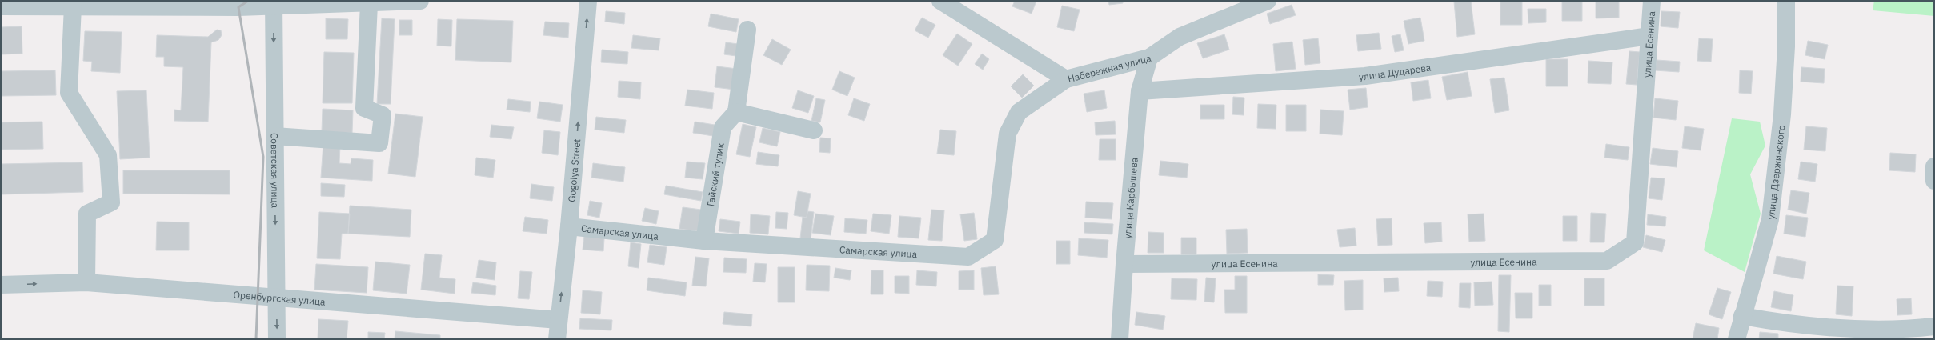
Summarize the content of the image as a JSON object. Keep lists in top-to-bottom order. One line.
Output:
{"streets":{"street":["улица Есенина","Набережная улица","улица Дударева","Советская улица","Gogolya Street","улица Дзержинского","Гайский тупик","улица Карбышева","Самарская улица","Оренбургская улица"]},"crossings":[["улица Есенина","улица Дударева"],["улица Есенина","улица Карбышева"],["Набережная улица","улица Карбышева"],["Набережная улица","Самарская улица"],["улица Дударева","улица Карбышева"],["Советская улица","Оренбургская улица"],["Gogolya Street","Самарская улица"],["Gogolya Street","Оренбургская улица"],["Гайский тупик","Самарская улица"]],"one_way":["Советская улица","Gogolya Street"]}
